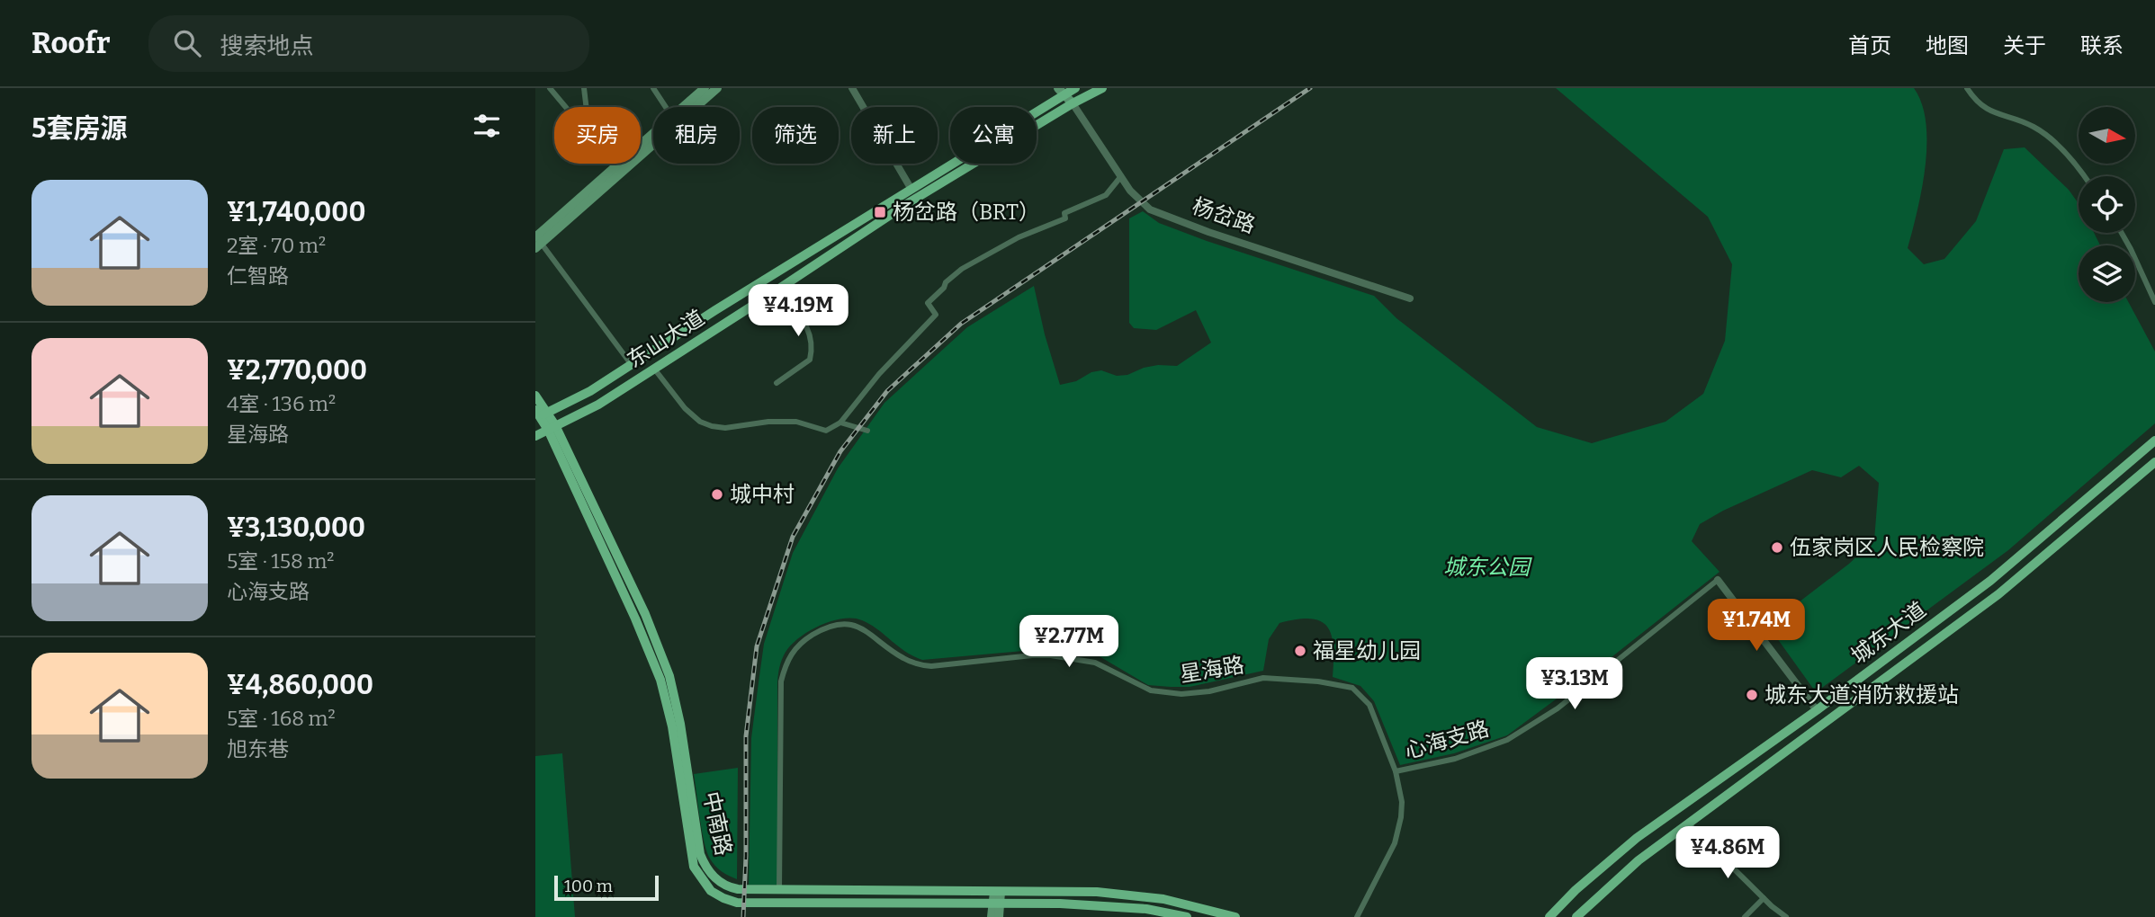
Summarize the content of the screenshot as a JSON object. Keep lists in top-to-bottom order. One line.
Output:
{"streets":{"main road":["杨岔路","东山大道","城东大道","中南路"],"street":["星海路","心海支路"]},"crossings":[["杨岔路","东山大道"],["东山大道","中南路"],["星海路","心海支路"],["星海路","中南路"]],"parks":["城东公园"],"places":{"transit":["杨岔路（BRT）"],"other":["城中村","伍家岗区人民检察院","福星幼儿园","城东大道消防救援站"]},"scale_bar":"100 m","north":"right","page":{"header":"Roofr","search":"搜索地点","nav":["首页","地图","关于","联系"],"heading":"5套房源","chip":["买房","租房","筛选","新上","公寓"],"list":[{"name":"¥1,740,000","note":"2室 · 70 m² · 仁智路"},{"name":"¥2,770,000","note":"4室 · 136 m² · 星海路"},{"name":"¥3,130,000","note":"5室 · 158 m² · 心海支路"},{"name":"¥4,860,000","note":"5室 · 168 m² · 旭东巷"}],"price":["¥4.19M","¥1.74M","¥2.77M","¥3.13M","¥4.86M"],"scale":"100 m"}}
